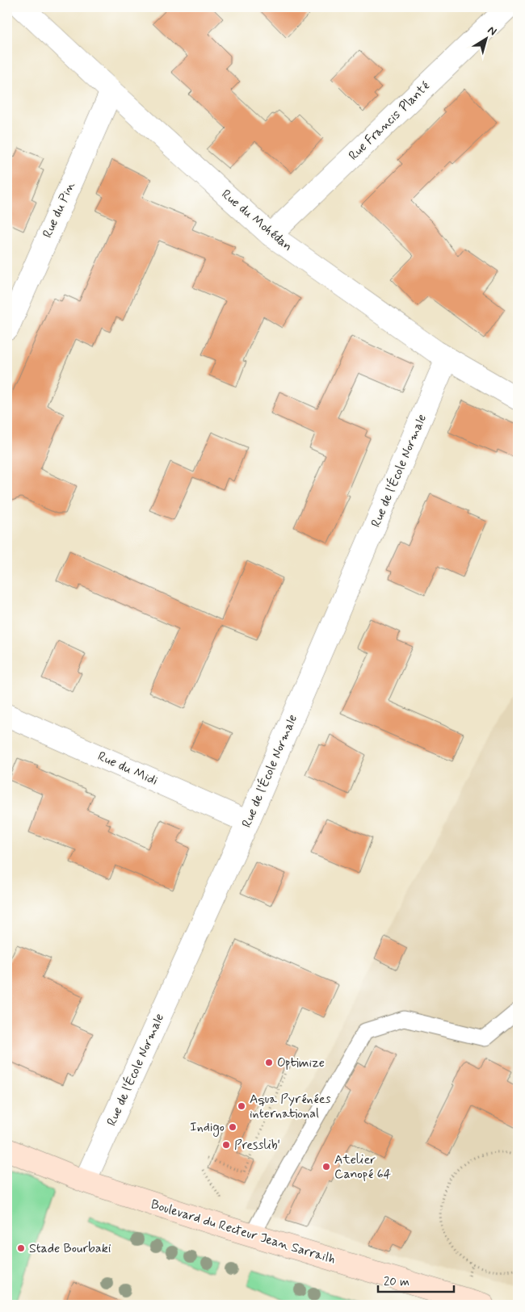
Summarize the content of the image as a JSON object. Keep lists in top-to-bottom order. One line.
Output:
{"streets":{"street":["Rue Francis Planté","Rue du Pin","Rue du Mohédan","Rue de l'École Normale","Rue du Midi","Boulevard du Recteur Jean Sarrailh"]},"crossings":[["Rue Francis Planté","Rue du Mohédan"],["Rue du Pin","Rue du Mohédan"],["Rue du Mohédan","Rue de l'École Normale"],["Rue de l'École Normale","Rue du Midi"],["Rue de l'École Normale","Boulevard du Recteur Jean Sarrailh"]],"places":["Optimize","Aqua Pyrénées international","Indigo","Presslib'","Atelier Canopé 64","Stade Bourbaki"],"scale_bar":"20 m","north":"top right"}
